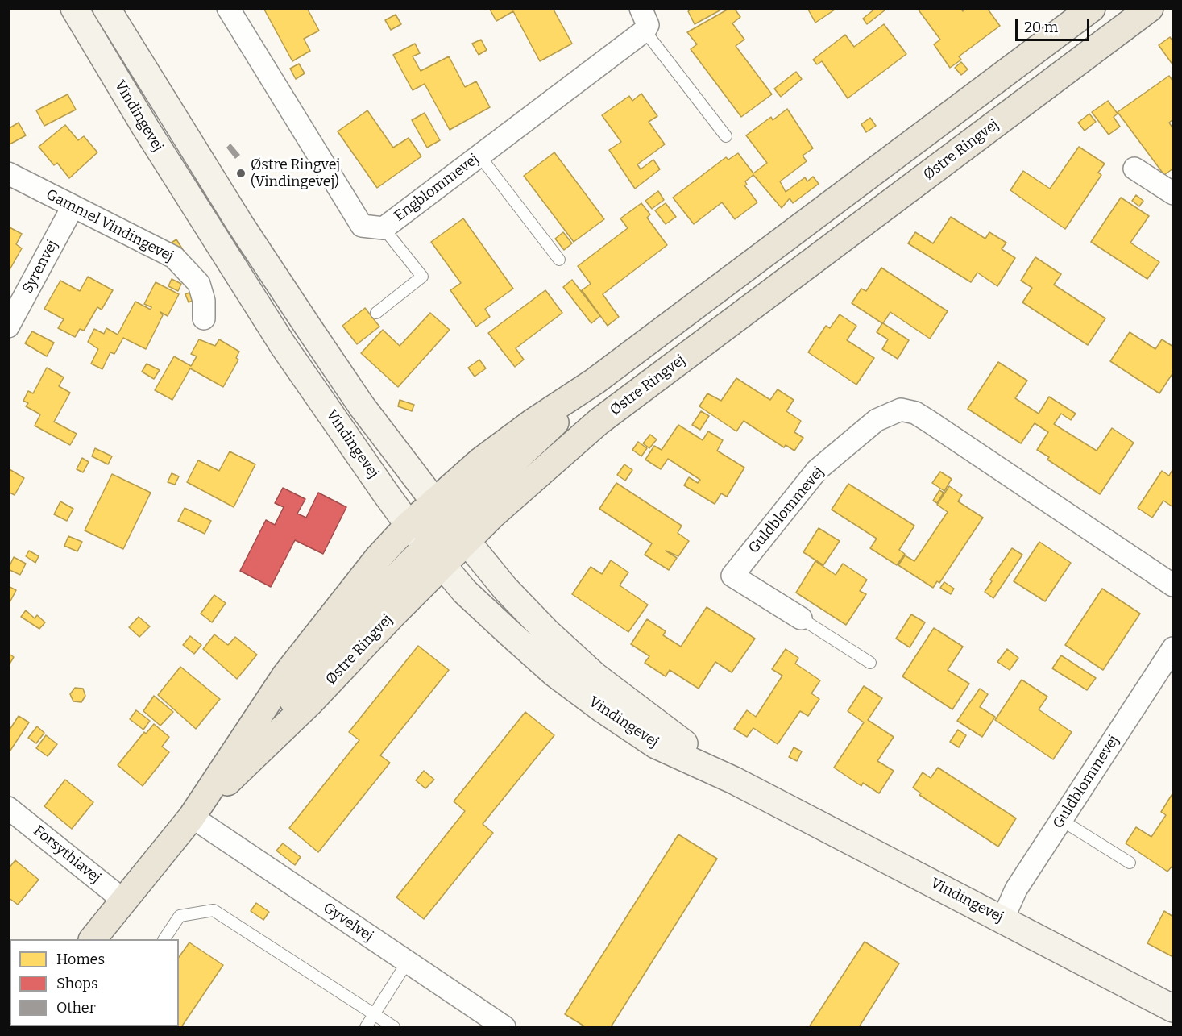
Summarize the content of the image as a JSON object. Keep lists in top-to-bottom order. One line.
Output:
{"streets":{"main road":["Østre Ringvej"],"street":["Vindingevej","Engblommevej","Gammel Vindingevej","Syrenvej","Guldblommevej","Forsythiavej","Gyvelvej"]},"crossings":[["Vindingevej","Østre Ringvej"],["Vindingevej","Guldblommevej"],["Østre Ringvej","Forsythiavej"],["Østre Ringvej","Gyvelvej"],["Gammel Vindingevej","Syrenvej"]],"places":["Østre Ringvej (Vindingevej)"],"legend":["Homes","Shops","Other"],"scale_bar":"20 m"}
